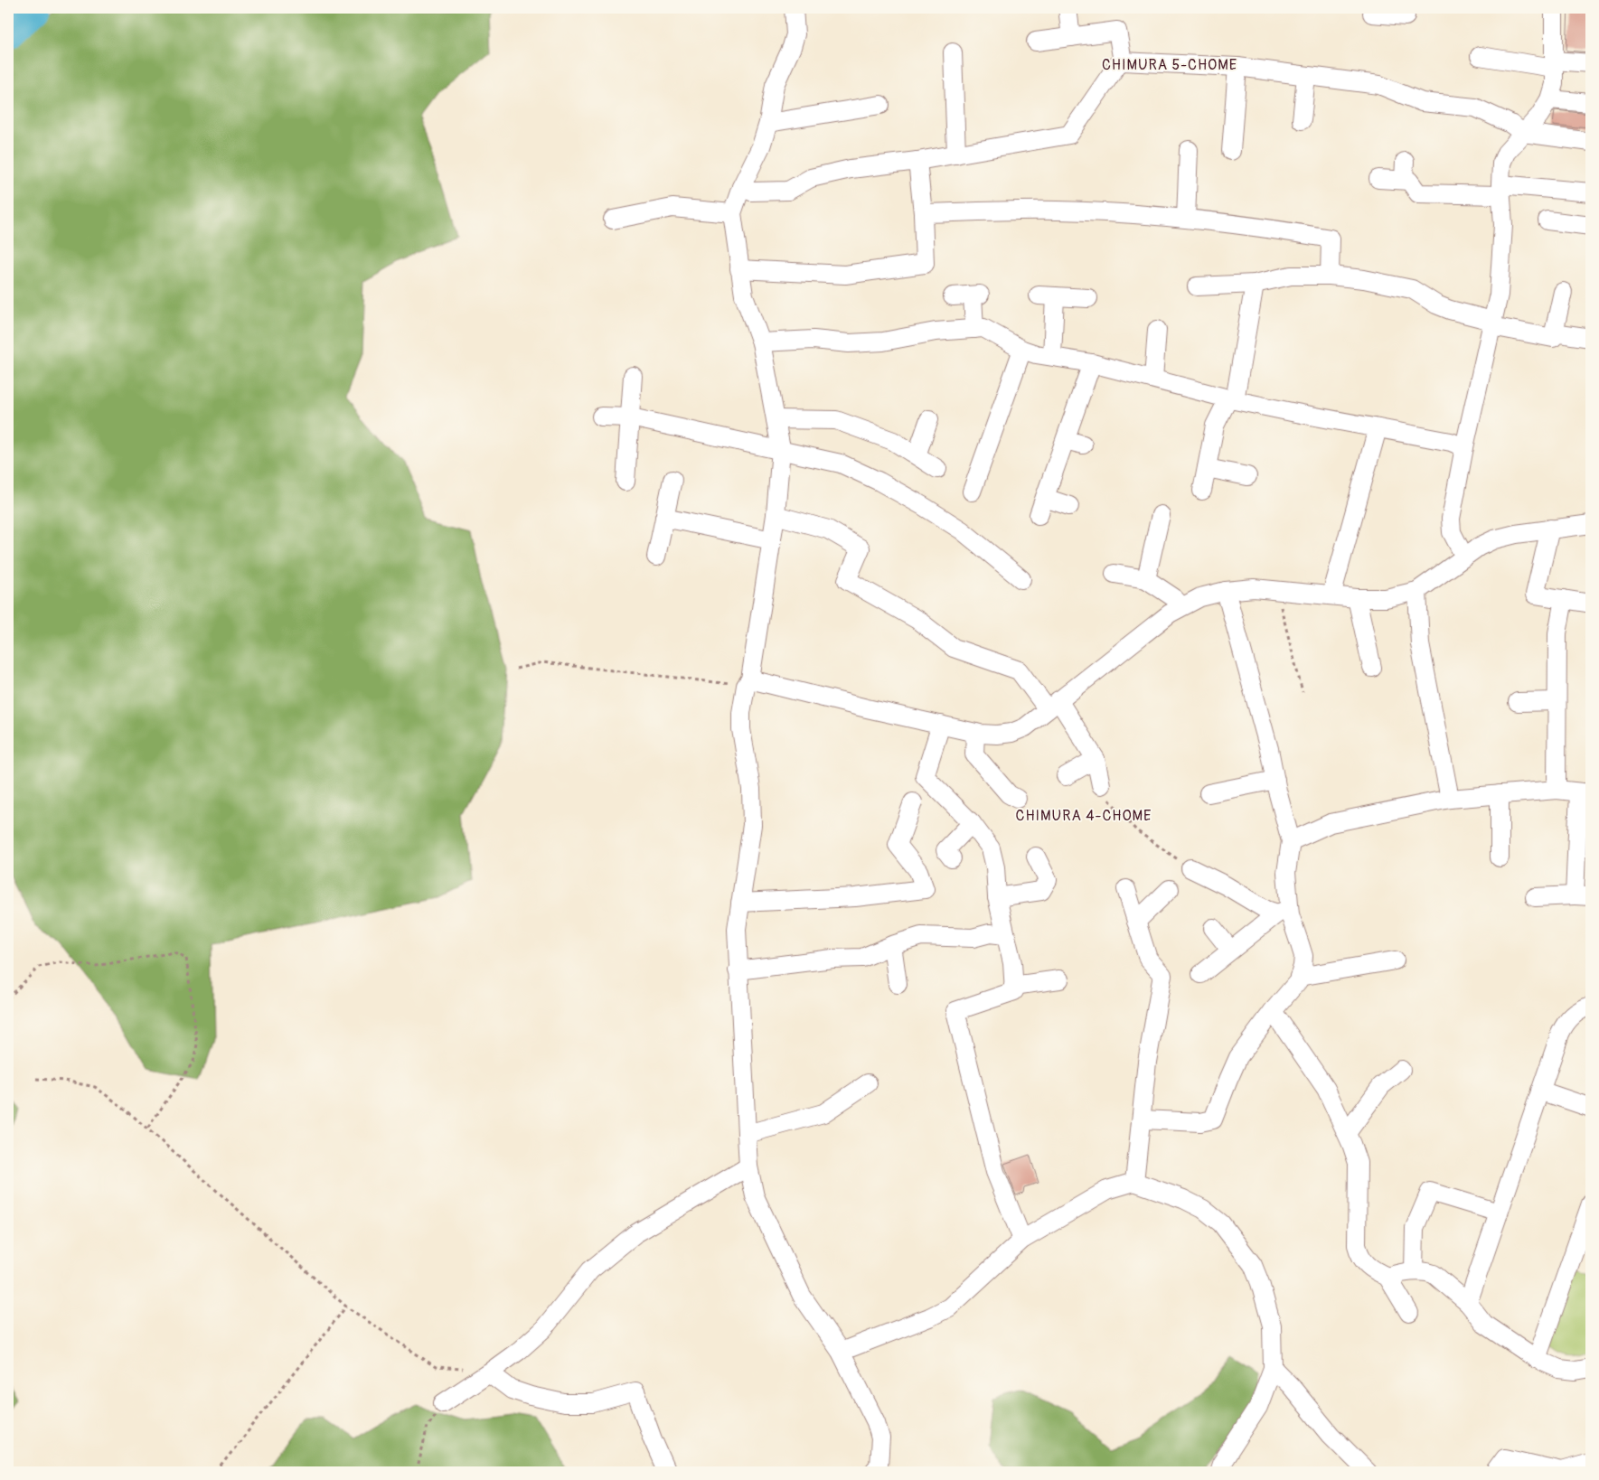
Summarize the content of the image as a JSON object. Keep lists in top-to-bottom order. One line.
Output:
{"districts":["CHIMURA 5-CHOME","CHIMURA 4-CHOME"]}
